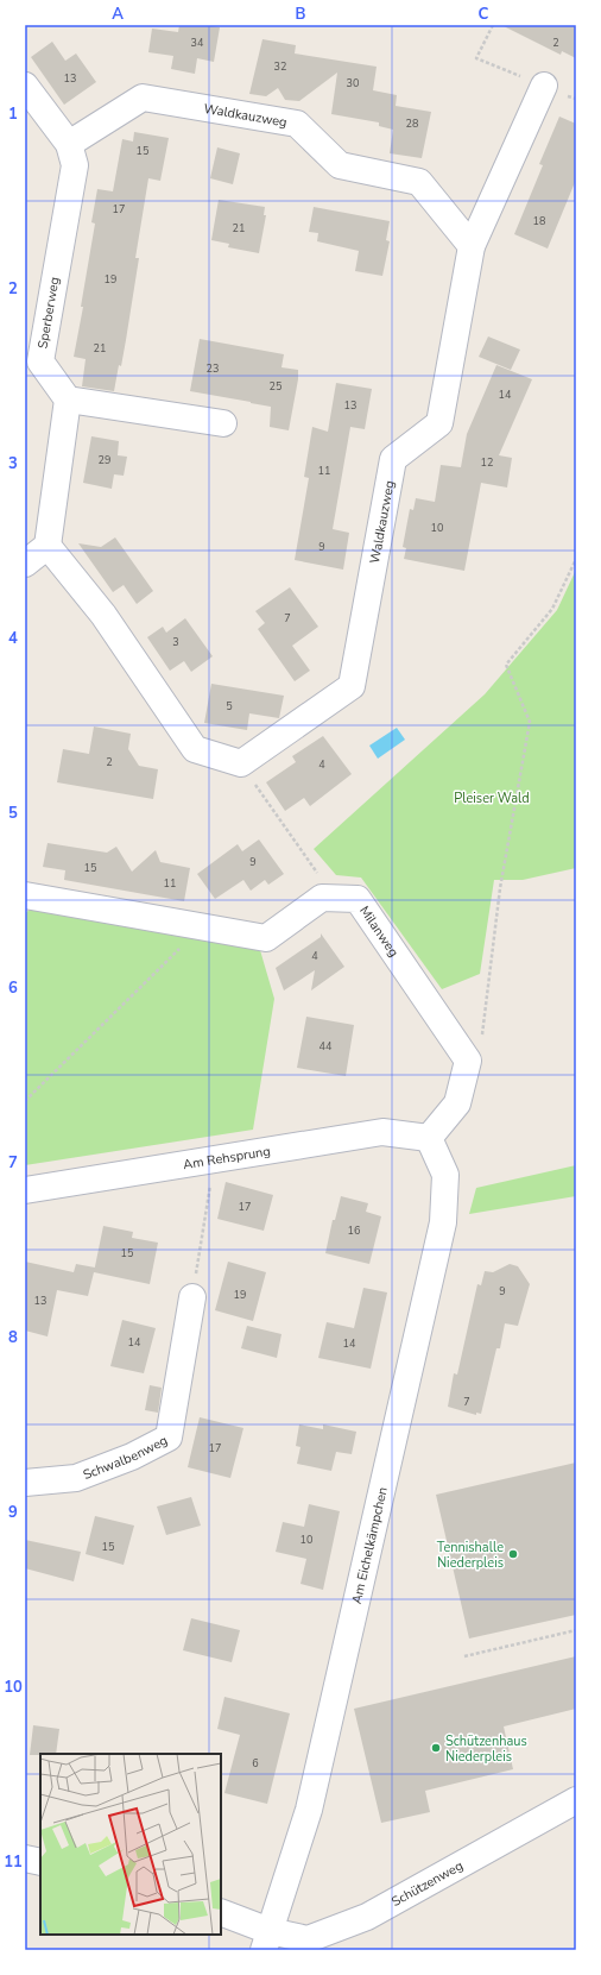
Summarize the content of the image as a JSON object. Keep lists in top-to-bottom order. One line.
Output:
{"streets":{"street":["Waldkauzweg","Sperberweg","Milanweg","Am Rehsprung","Schwalbenweg","Am Eichelkämpchen","Schützenweg"]},"crossings":[["Waldkauzweg","Sperberweg"],["Milanweg","Am Rehsprung"],["Milanweg","Am Eichelkämpchen"],["Am Rehsprung","Am Eichelkämpchen"],["Am Eichelkämpchen","Schützenweg"]],"parks":["Pleiser Wald"],"places":["Tennishalle Niederpleis","Schützenhaus Niederpleis"],"house_numbers":["34","2","32","13","30","28","15","17","18","21","19","21","23","25","14","13","29","12","11","10","9","7","3","5","2","4","9","15","11","4","44","17","16","15","9","19","13","14","14","7","17","10","15","6"],"grid":{"columns":["A","B","C"],"rows":["1","2","3","4","5","6","7","8","9","10","11"]}}
